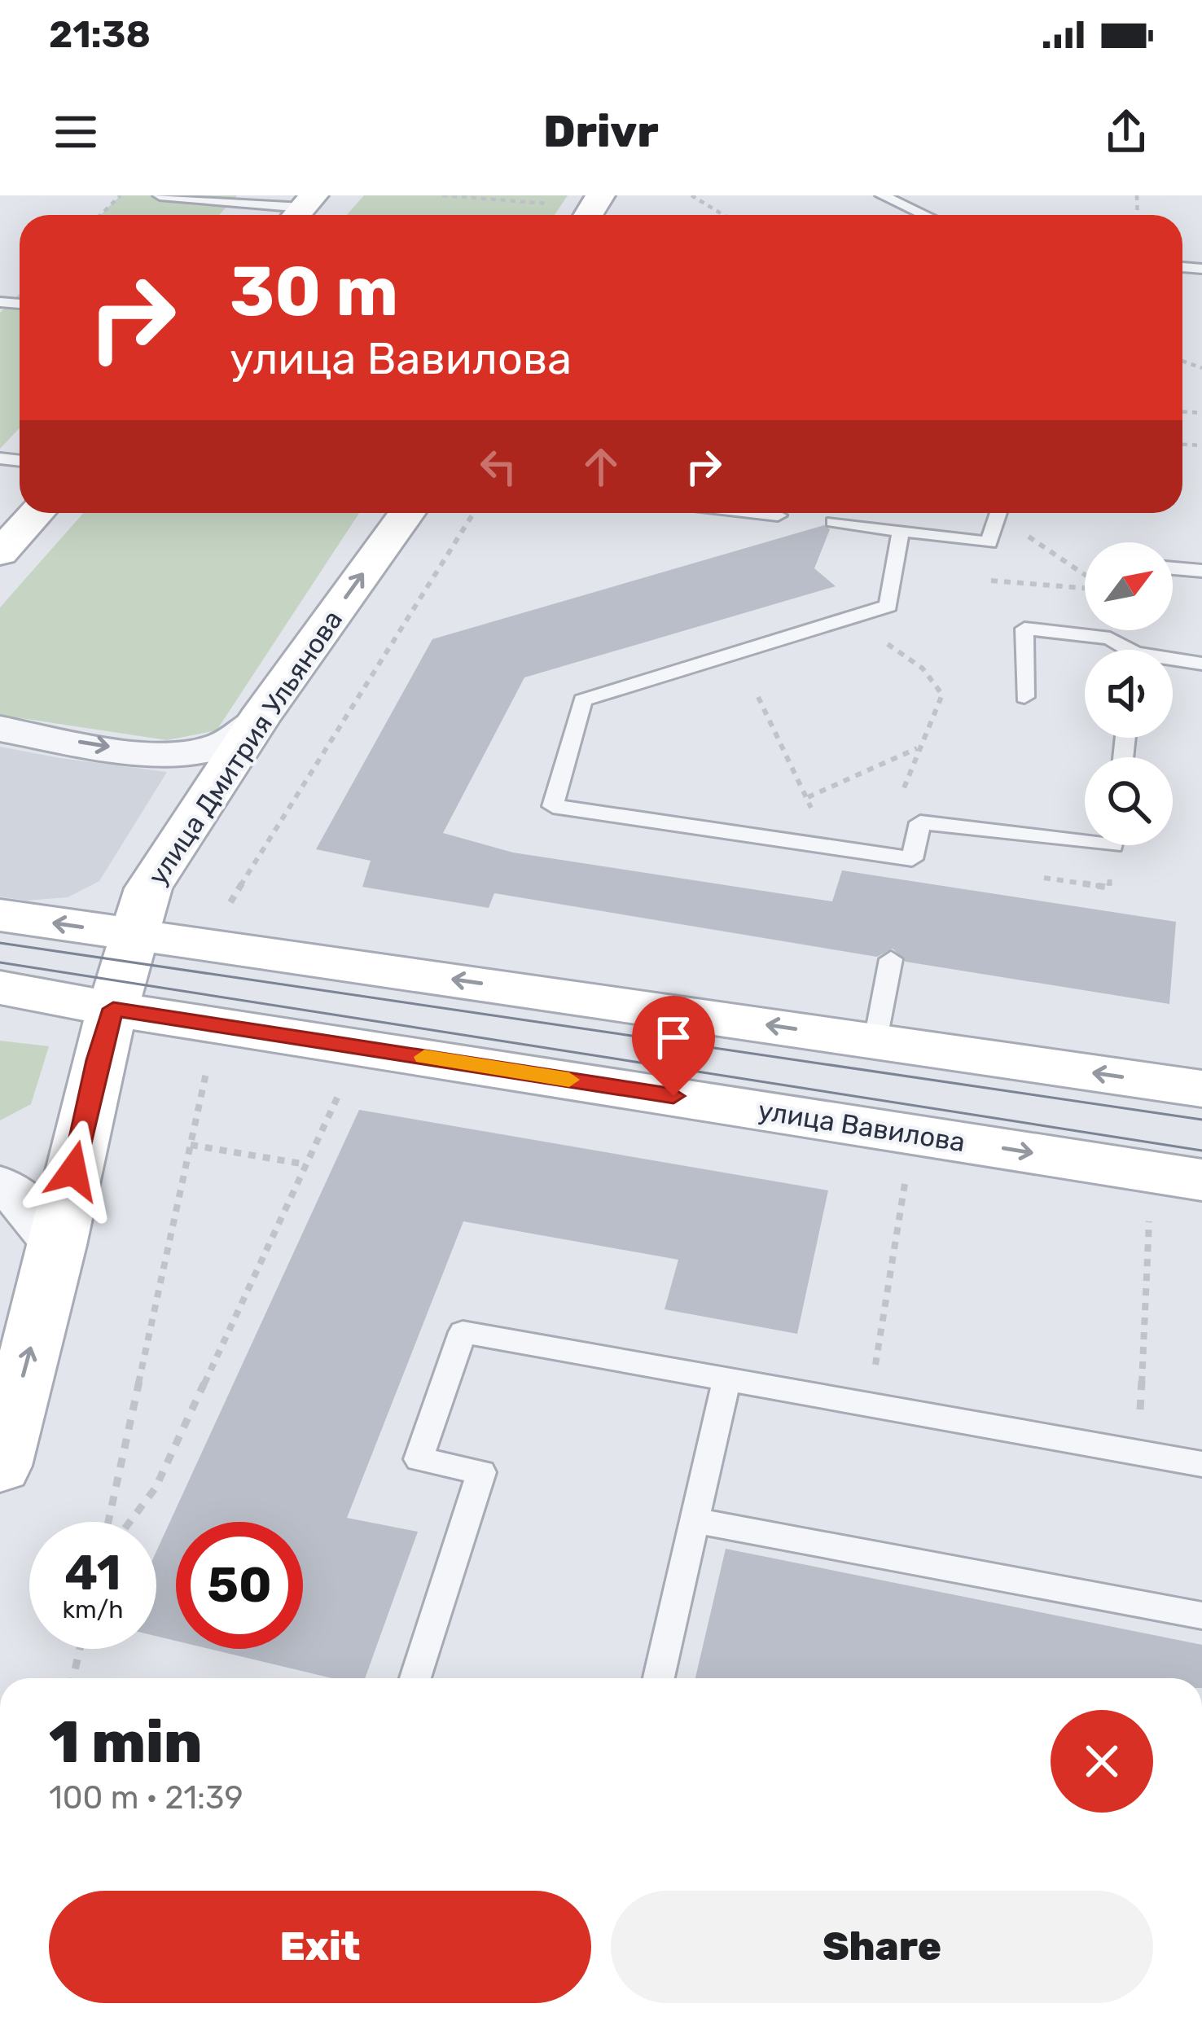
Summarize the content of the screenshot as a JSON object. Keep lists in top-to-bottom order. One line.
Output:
{"streets":{"main road":["улица Дмитрия Ульянова","улица Вавилова"]},"crossings":[["улица Дмитрия Ульянова","улица Вавилова"]],"one_way":["улица Дмитрия Ульянова"],"north":"top right","page":{"status":"21:38","header":"Drivr","turn":["30 m","улица Вавилова"],"speed":"41 km/h","limit":"50","heading":["1 min","100 m · 21:39"],"buttons":["Exit","Share"]}}
